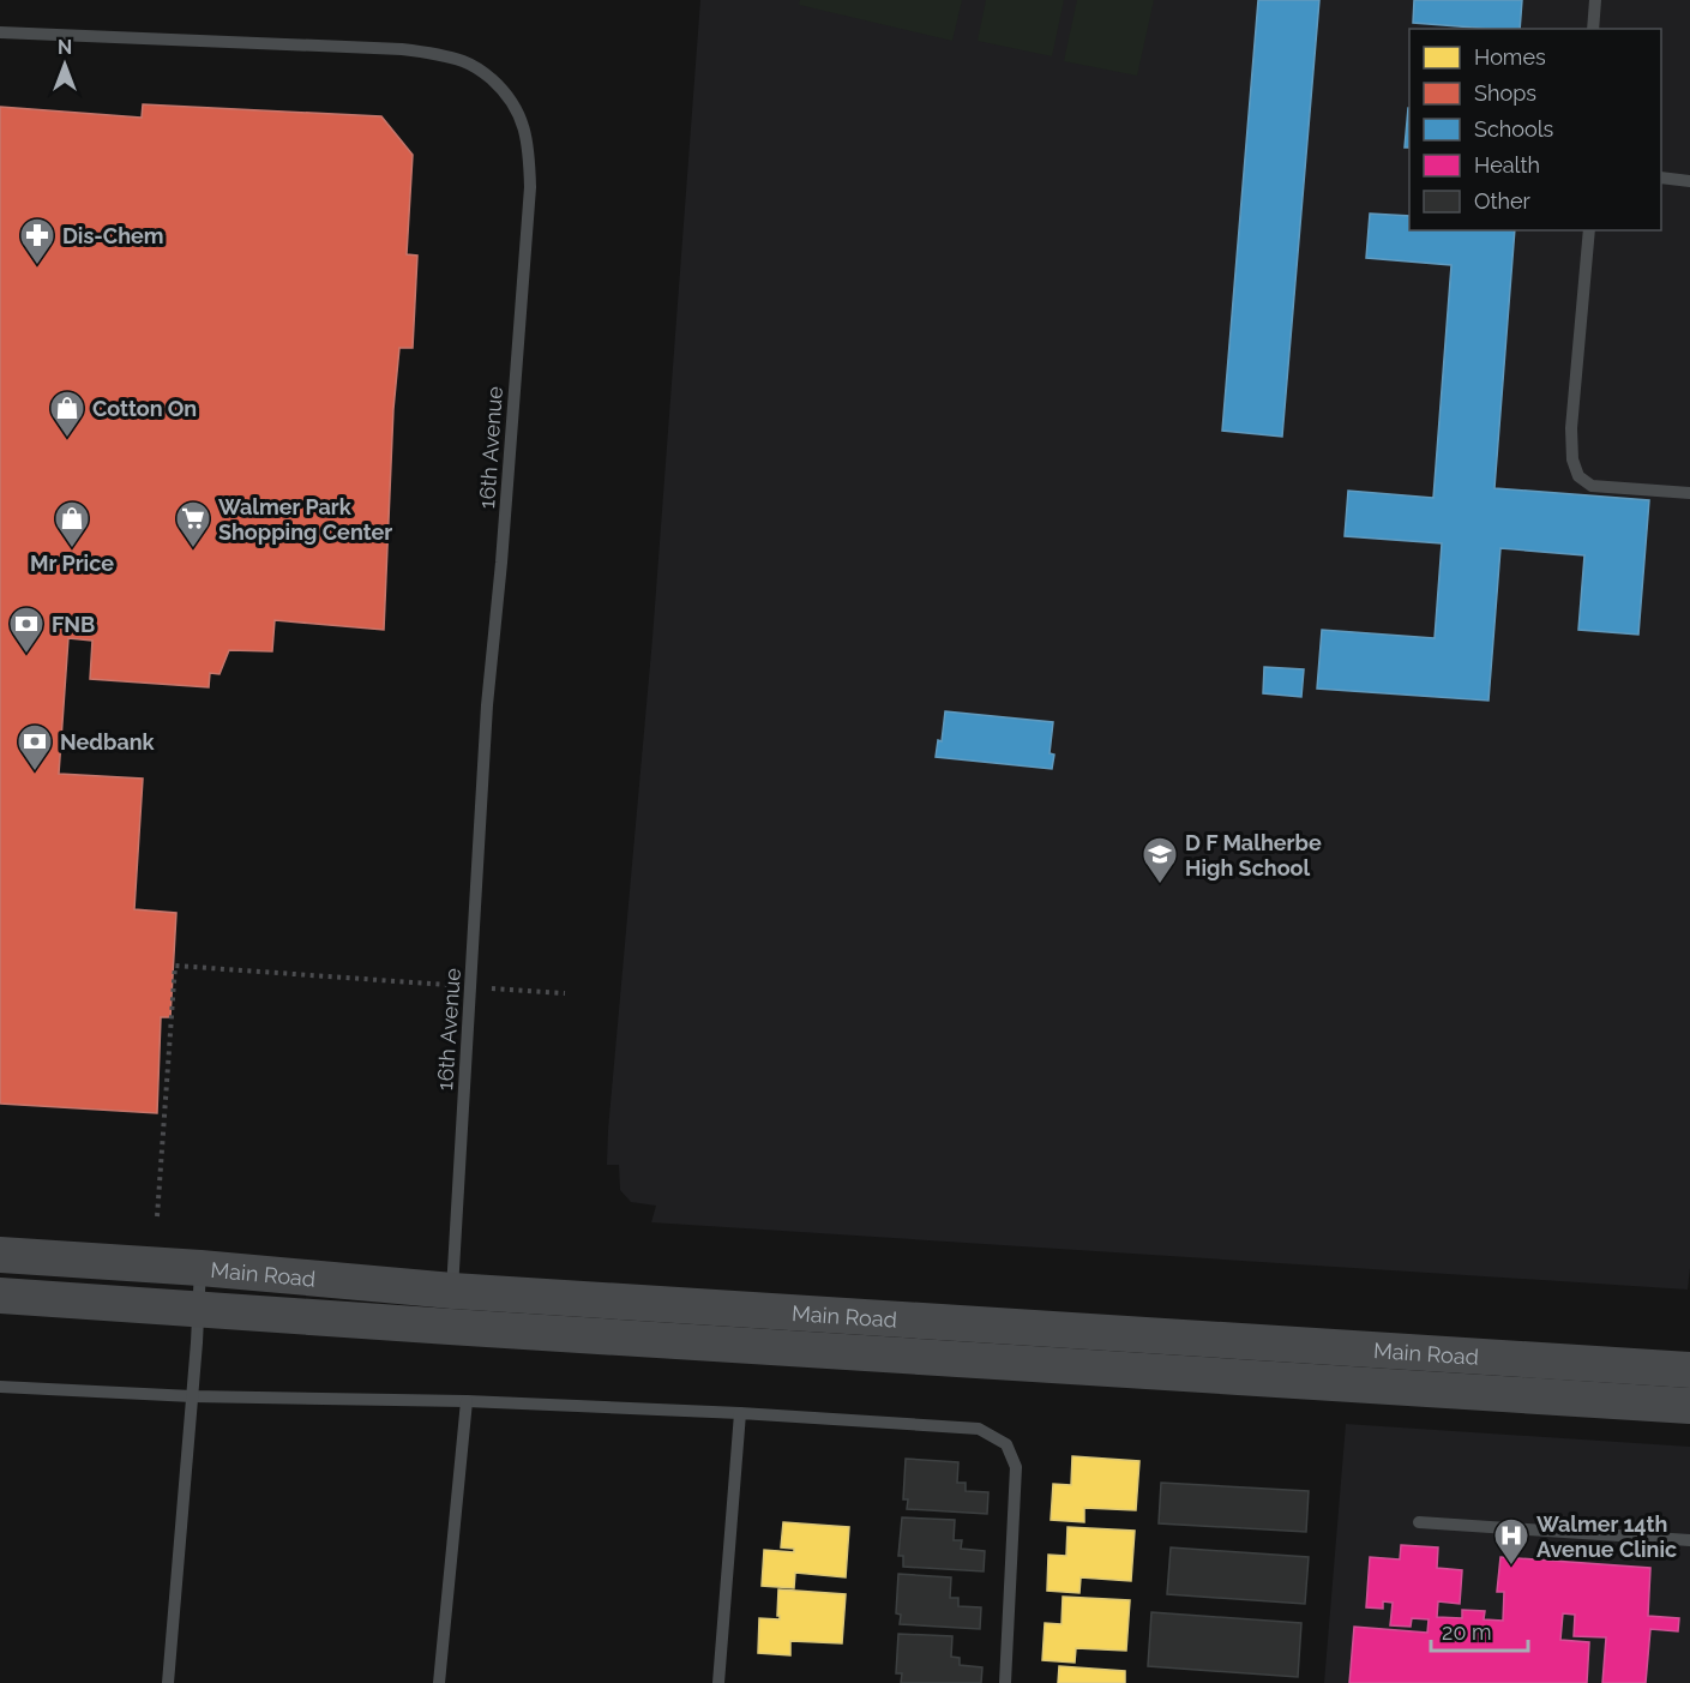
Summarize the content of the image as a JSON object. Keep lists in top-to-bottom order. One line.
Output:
{"streets":{"main road":["Main Road"],"lane":["16th Avenue"]},"crossings":[["16th Avenue","Main Road"]],"places":{"pharmacy":["Dis-Chem"],"shop":["Cotton On","Mr Price"],"supermarket":["Walmer Park Shopping Center"],"bank":["FNB","Nedbank"],"school or university":["D F Malherbe High School"],"hospital":["Walmer 14th Avenue Clinic"]},"legend":["Homes","Shops","Schools","Health","Other"],"scale_bar":"20 m","north":"top"}
